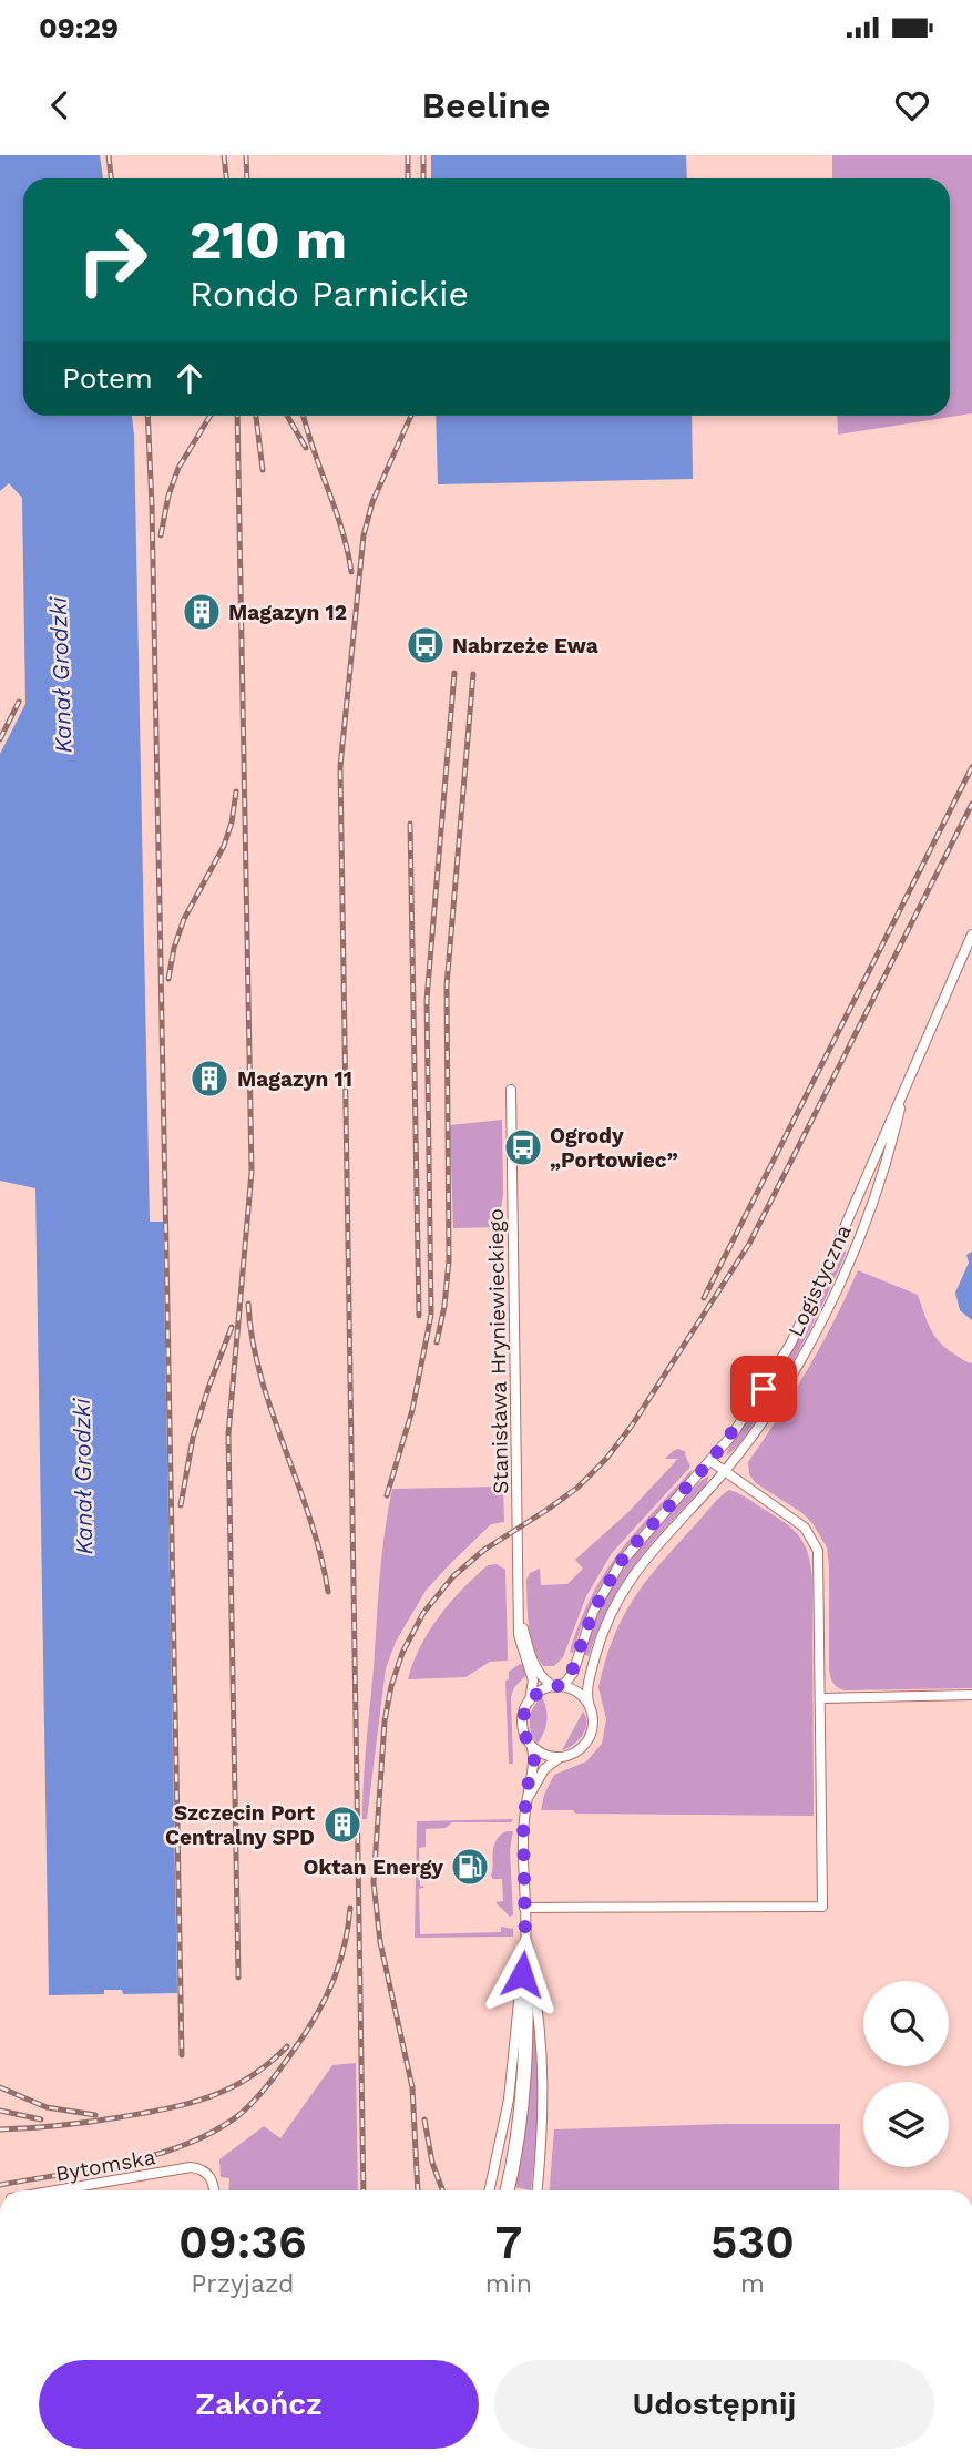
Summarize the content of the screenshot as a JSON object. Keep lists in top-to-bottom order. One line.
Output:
{"streets":{"street":["Logistyczna","Stanisława Hryniewieckiego","Bytomska"]},"crossings":[["Logistyczna","Stanisława Hryniewieckiego"]],"water":["Kanał Grodzki"],"places":{"building":["Magazyn 12","Magazyn 11","Szczecin Port Centralny SPD"],"bus stop":["Nabrzeże Ewa","Ogrody „Portowiec”"],"fuel station":["Oktan Energy"]},"page":{"status":"09:29","header":"Beeline","turn":["210 m","Rondo Parnickie"],"then":"Potem","eta":["09:36","Przyjazd","7","min","530","m"],"buttons":["Zakończ","Udostępnij"]}}
